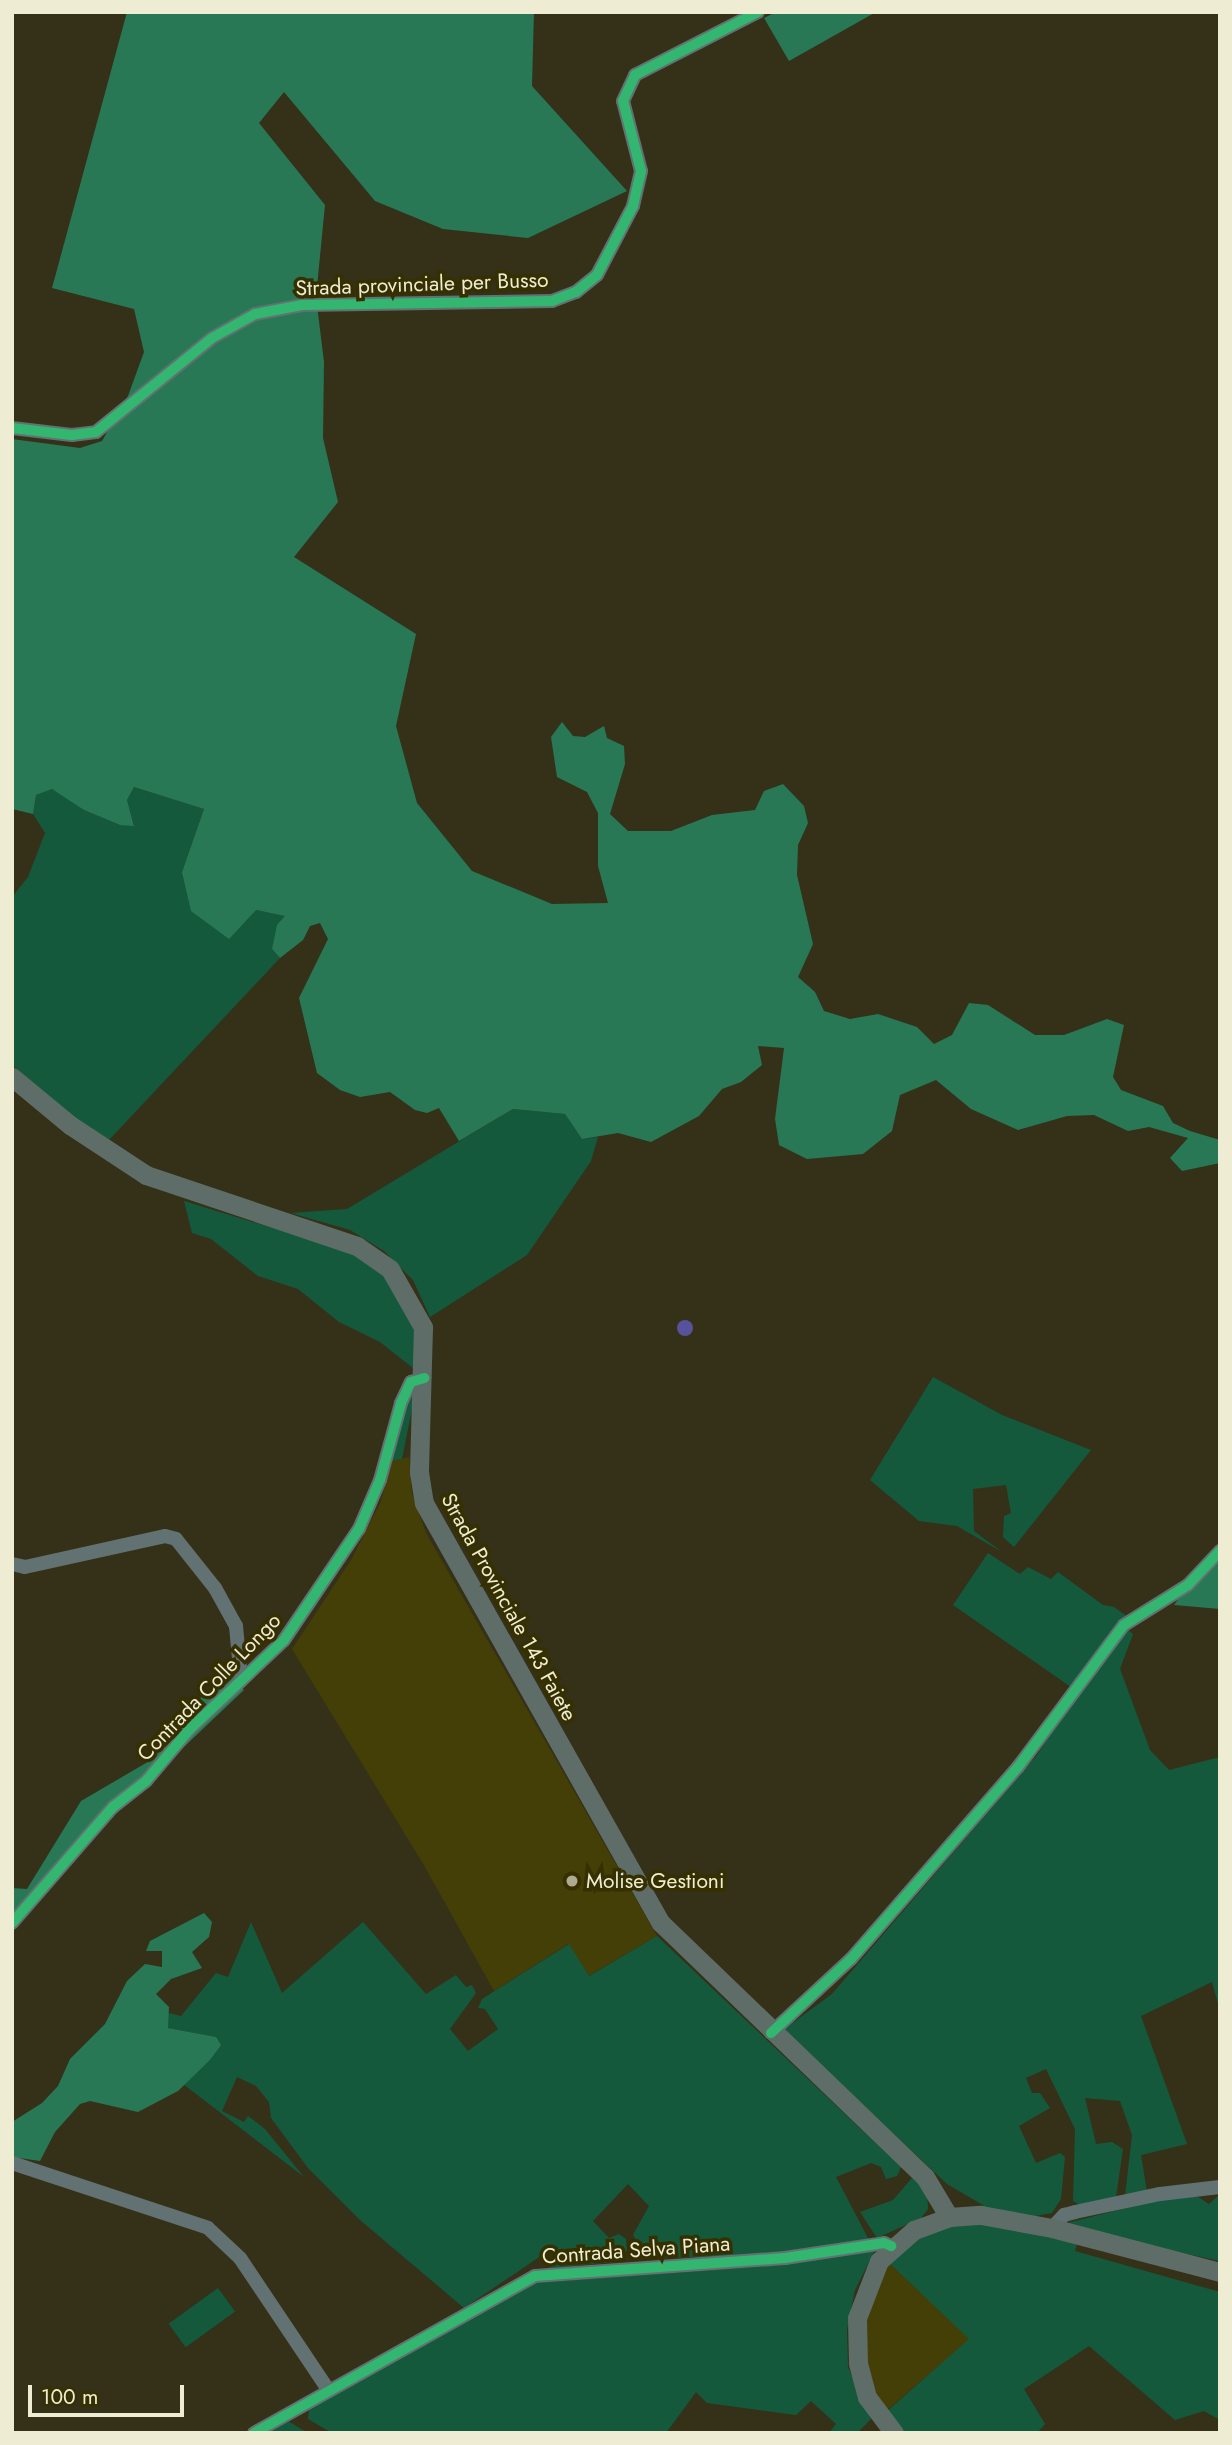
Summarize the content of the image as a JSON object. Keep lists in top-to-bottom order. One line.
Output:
{"streets":{"main road":["Strada Provinciale 143 Faiete"],"street":["Strada provinciale per Busso","Contrada Colle Longo","Contrada Selva Piana"]},"crossings":[["Strada Provinciale 143 Faiete","Contrada Colle Longo"]],"places":["Molise Gestioni"],"scale_bar":"100 m"}
